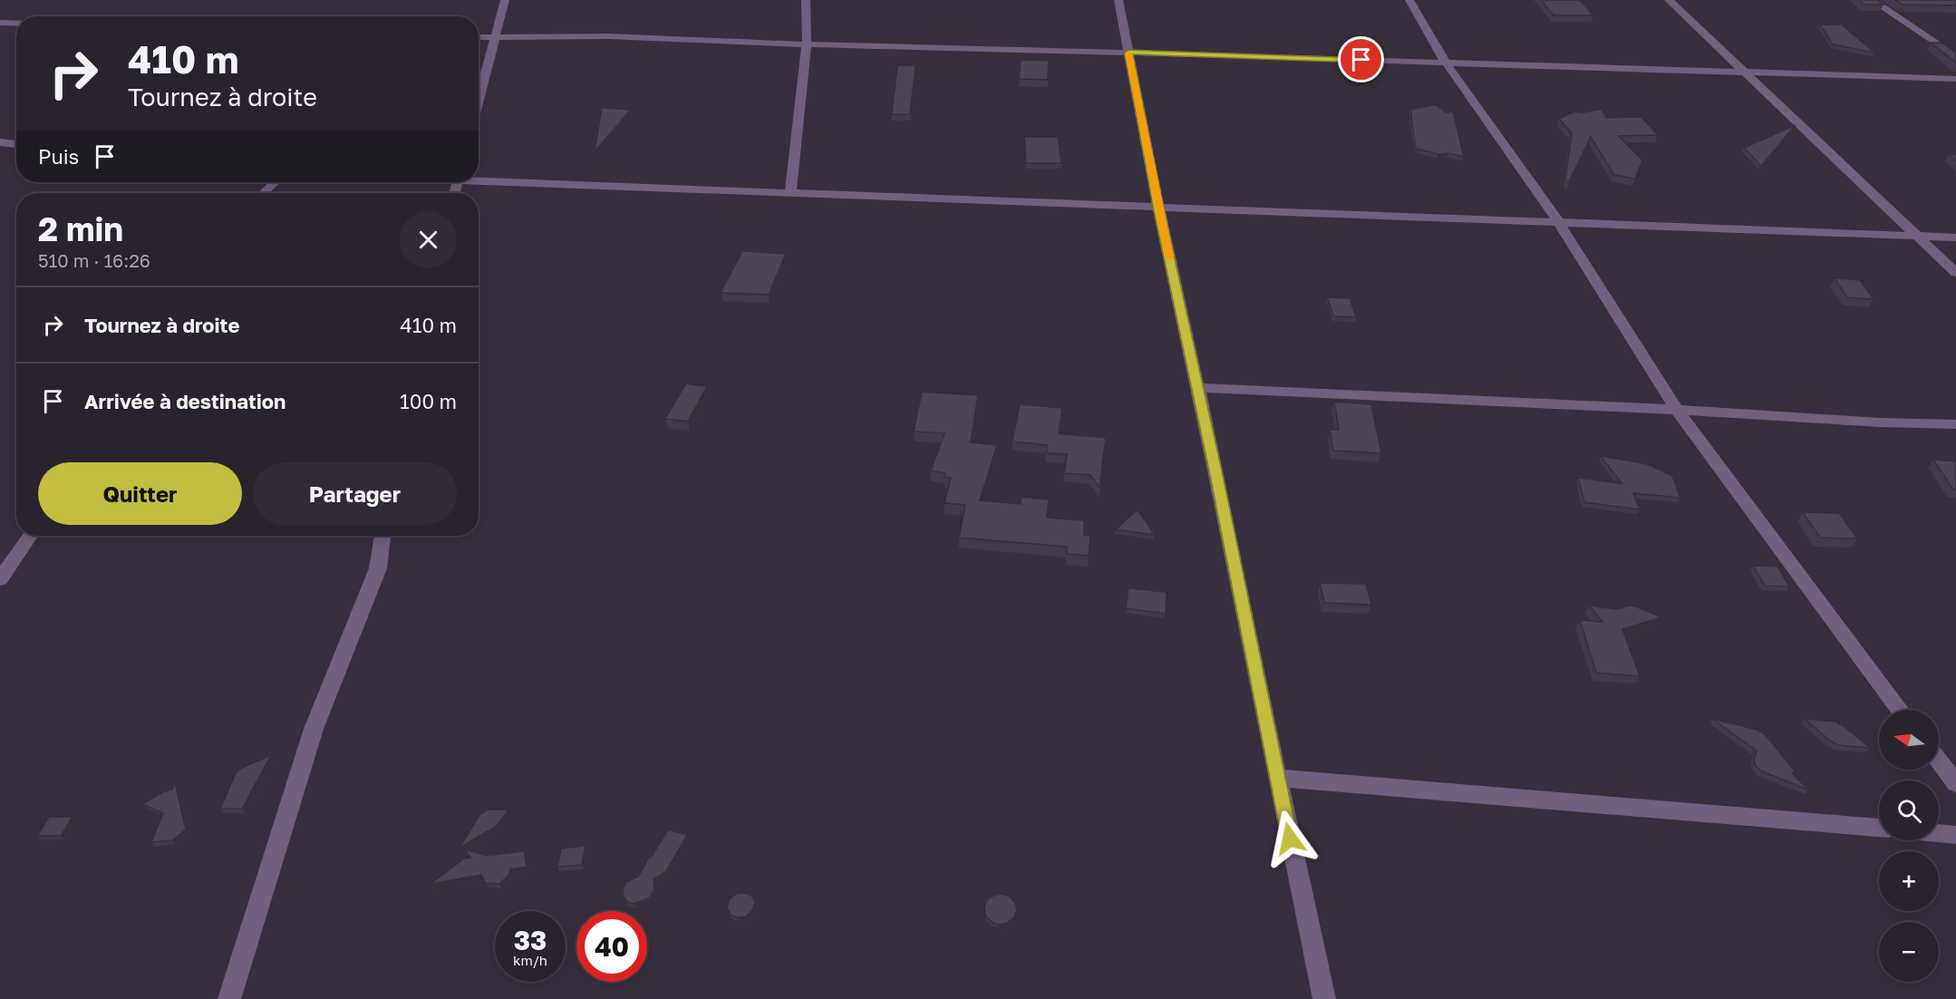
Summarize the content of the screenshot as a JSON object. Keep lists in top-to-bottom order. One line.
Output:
{"north":"left","page":{"turn":["410 m","Tournez à droite"],"then":"Puis","heading":["2 min","510 m · 16:26"],"list":[{"name":"Tournez à droite","value":"410 m"},{"name":"Arrivée à destination","value":"100 m"}],"buttons":["Quitter","Partager"],"map_buttons":["+","−"],"speed":"33 km/h","limit":"40"}}
